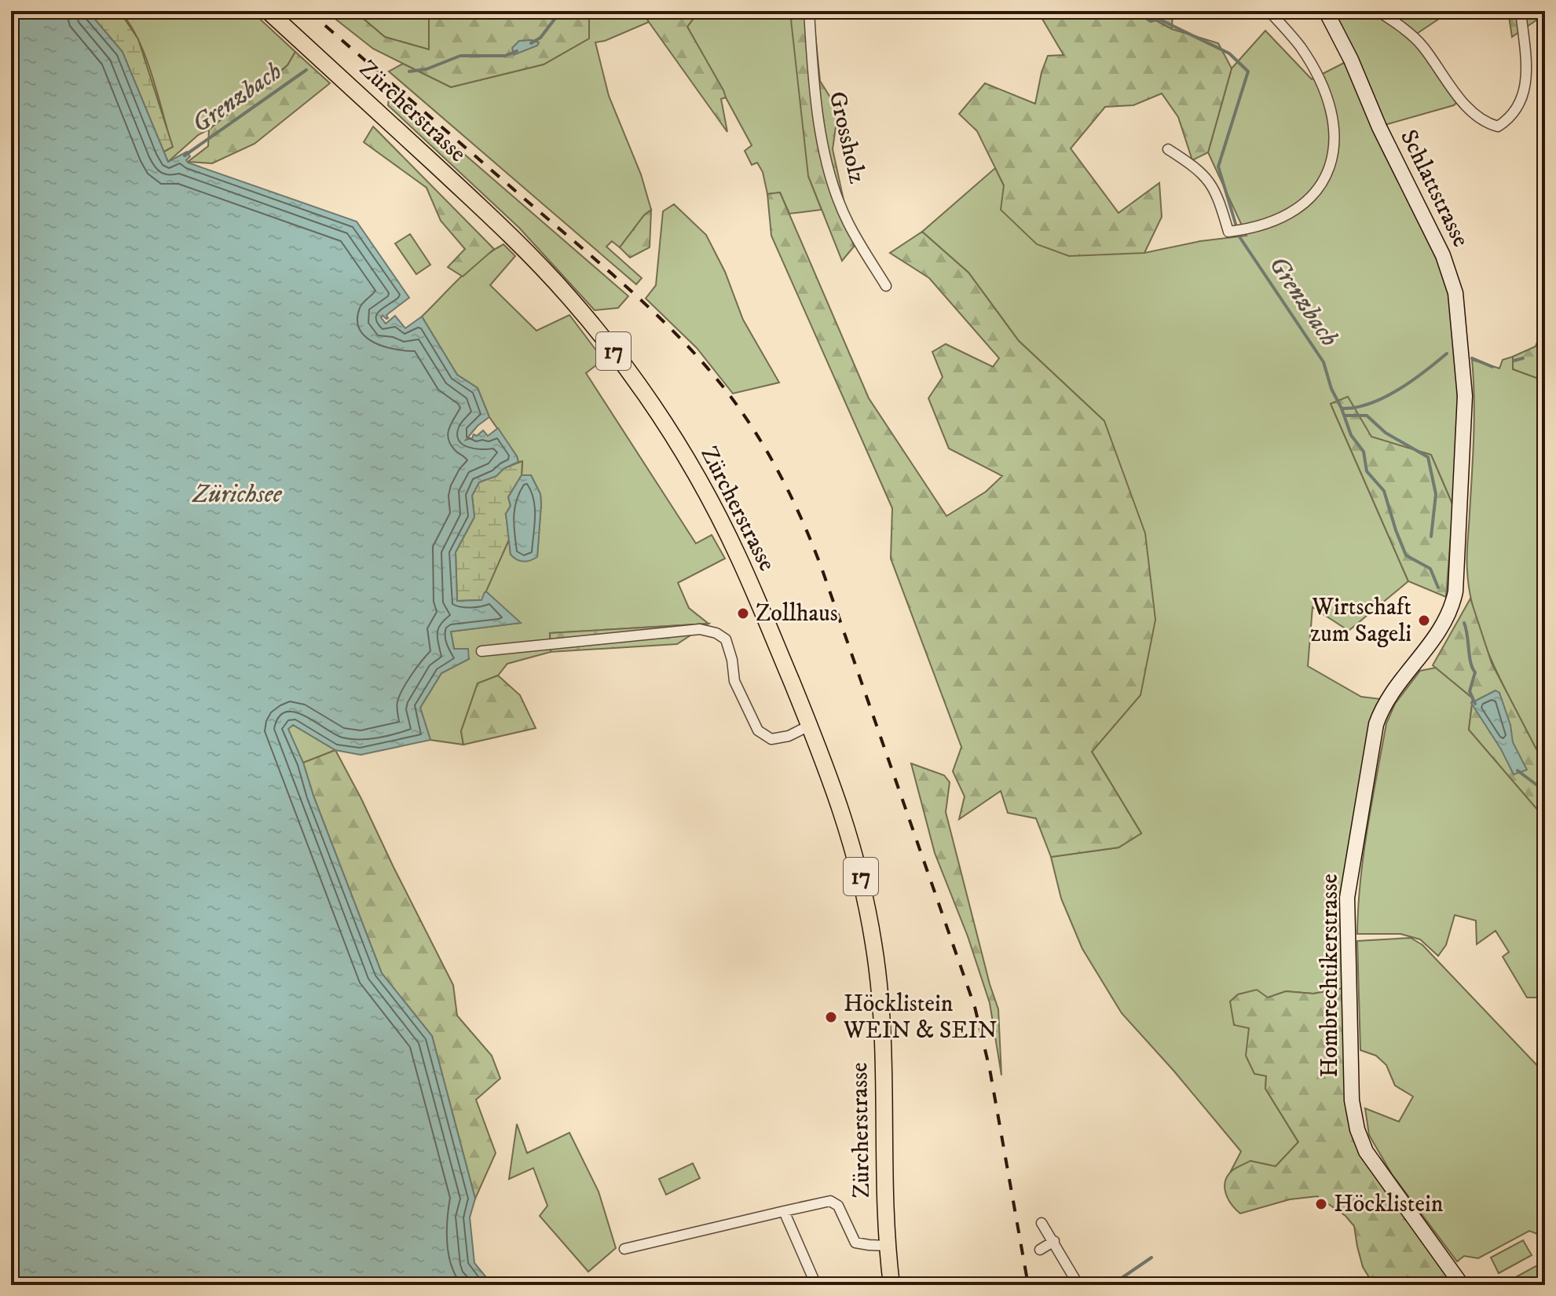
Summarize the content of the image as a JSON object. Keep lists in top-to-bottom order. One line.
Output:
{"streets":{"main road":["Zürcherstrasse","17"],"street":["Grossholz","Schlattstrasse","Hombrechtikerstrasse"]},"crossings":[["Schlattstrasse","Hombrechtikerstrasse"]],"water":["Grenzbach","Zürichsee"],"places":["Zollhaus","Wirtschaft zum Sageli","Höcklistein WEIN & SEIN","Höcklistein"]}
